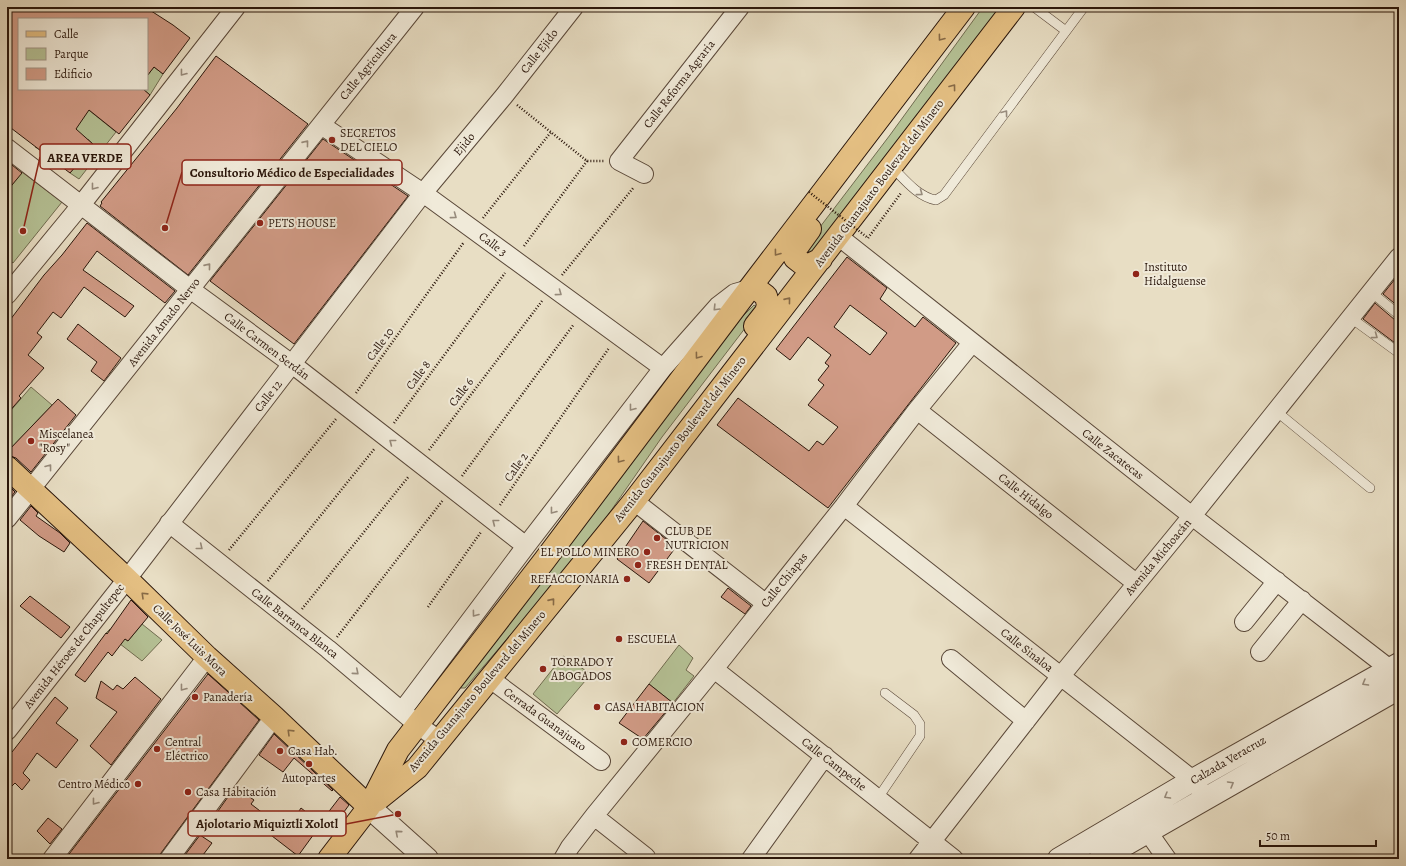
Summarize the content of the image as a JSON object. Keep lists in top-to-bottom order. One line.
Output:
{"streets":{"main road":["Avenida Guanajuato Boulevard del Minero","Calle José Luis Mora"],"street":["Calle Ejido","Calle Agricultura","Calle Reforma Agraria","Ejido","Calle 3","Avenida Amado Nervo","Calle Carmen Serdán","Calle 12","Calle Zacatecas","Calle Hidalgo","Avenida Michoacán","Calle Chiapas","Calle Barranca Blanca","Avenida Héroes de Chapultepec","Calle Sinaloa","Cerrada Guanajuato","Calzada Veracruz","Calle Campeche"],"path":["Calle 10","Calle 8","Calle 6","Calle 2"]},"crossings":[["Calle Ejido","Ejido"],["Calle Agricultura","Calle 3"],["Calle Agricultura","Avenida Amado Nervo"],["Ejido","Calle 3"],["Ejido","Calle 12"],["Avenida Guanajuato Boulevard del Minero","Calle Zacatecas"],["Avenida Guanajuato Boulevard del Minero","Calle Barranca Blanca"],["Avenida Guanajuato Boulevard del Minero","Calle José Luis Mora"],["Avenida Guanajuato Boulevard del Minero","Cerrada Guanajuato"],["Calle 3","Avenida Amado Nervo"],["Calle 3","Calle 10"],["Calle 3","Calle 8"],["Calle 3","Calle 6"],["Calle 3","Calle 12"],["Calle 3","Calle 2"],["Avenida Amado Nervo","Calle Carmen Serdán"],["Avenida Amado Nervo","Calle José Luis Mora"],["Calle 10","Calle Carmen Serdán"],["Calle 10","Calle Barranca Blanca"],["Calle Carmen Serdán","Calle 8"],["Calle Carmen Serdán","Calle 6"],["Calle Carmen Serdán","Calle 12"],["Calle Carmen Serdán","Calle 2"],["Calle 8","Calle Barranca Blanca"],["Calle 6","Calle Barranca Blanca"],["Calle 12","Calle Barranca Blanca"],["Calle 12","Calle José Luis Mora"],["Calle 12","Avenida Héroes de Chapultepec"],["Calle Zacatecas","Avenida Michoacán"],["Calle Zacatecas","Calle Chiapas"],["Calle Zacatecas","Calzada Veracruz"],["Calle Hidalgo","Avenida Michoacán"],["Calle Hidalgo","Calle Chiapas"],["Avenida Michoacán","Calle Sinaloa"],["Avenida Michoacán","Calle Campeche"],["Calle Chiapas","Calle Sinaloa"],["Calle Chiapas","Calle Campeche"],["Calle José Luis Mora","Avenida Héroes de Chapultepec"],["Calle Sinaloa","Calzada Veracruz"]],"one_way":["Calle Barranca Blanca","Calle José Luis Mora"],"places":["SECRETOS DEL CIELO","PETS HOUSE","Consultorio Médico de Especialidades","AREA VERDE","Instituto Hidalguense","Miscelanea \"Rosy\"","CLUB DE NUTRICION","EL POLLO MINERO","FRESH DENTAL","REFACCIONARIA","ESCUELA","TORRADO Y ABOGADOS","Panadería","CASA HABITACION","COMERCIO","Central Eléctrico","Casa Hab.","Autopartes","Centro Médico","Casa Habitación","Ajolotario Miquiztli Xolotl"],"legend":["Calle","Parque","Edificio"],"scale_bar":"50 m"}
